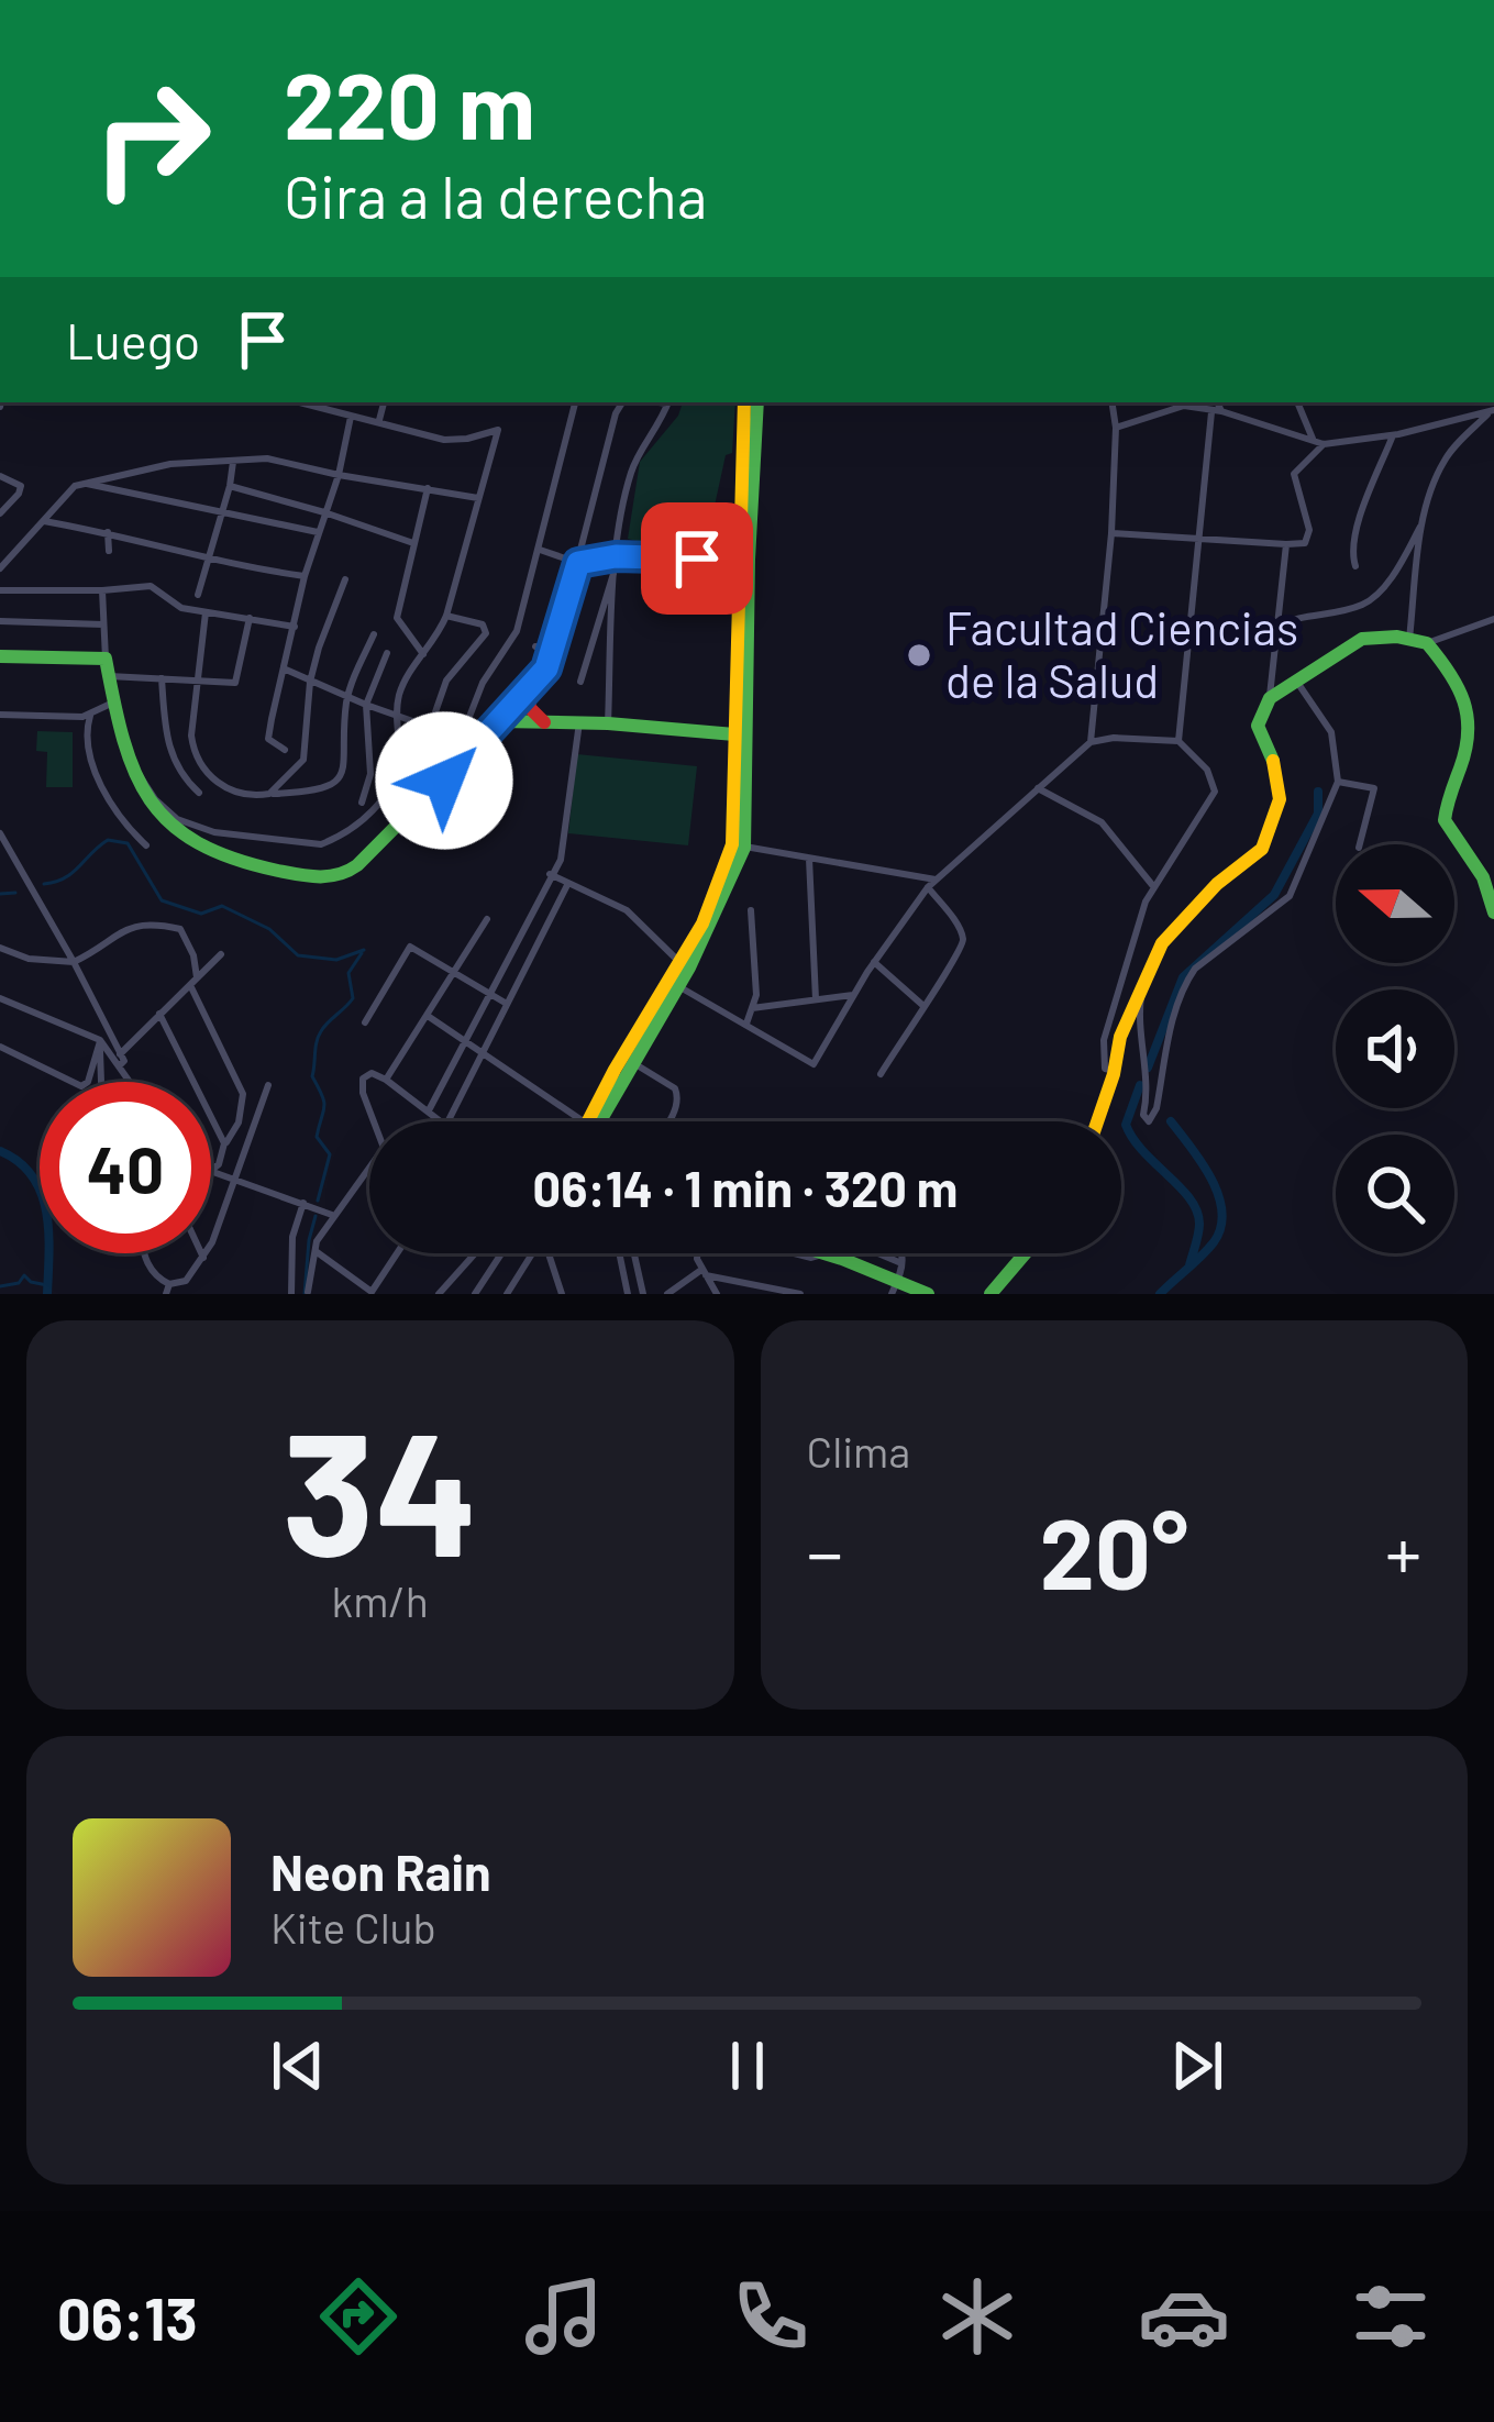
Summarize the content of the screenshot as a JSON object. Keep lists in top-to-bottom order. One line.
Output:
{"places":["Facultad Ciencias de la Salud"],"north":"left","page":{"turn":["220 m","Gira a la derecha"],"then":"Luego","limit":"40","trip":"06:14 · 1 min · 320 m","tile":[["34","km/h"],"Clima"],"heat":["−","20°","+"],"song":["Neon Rain","Kite Club"],"tabs":"06:13"}}
